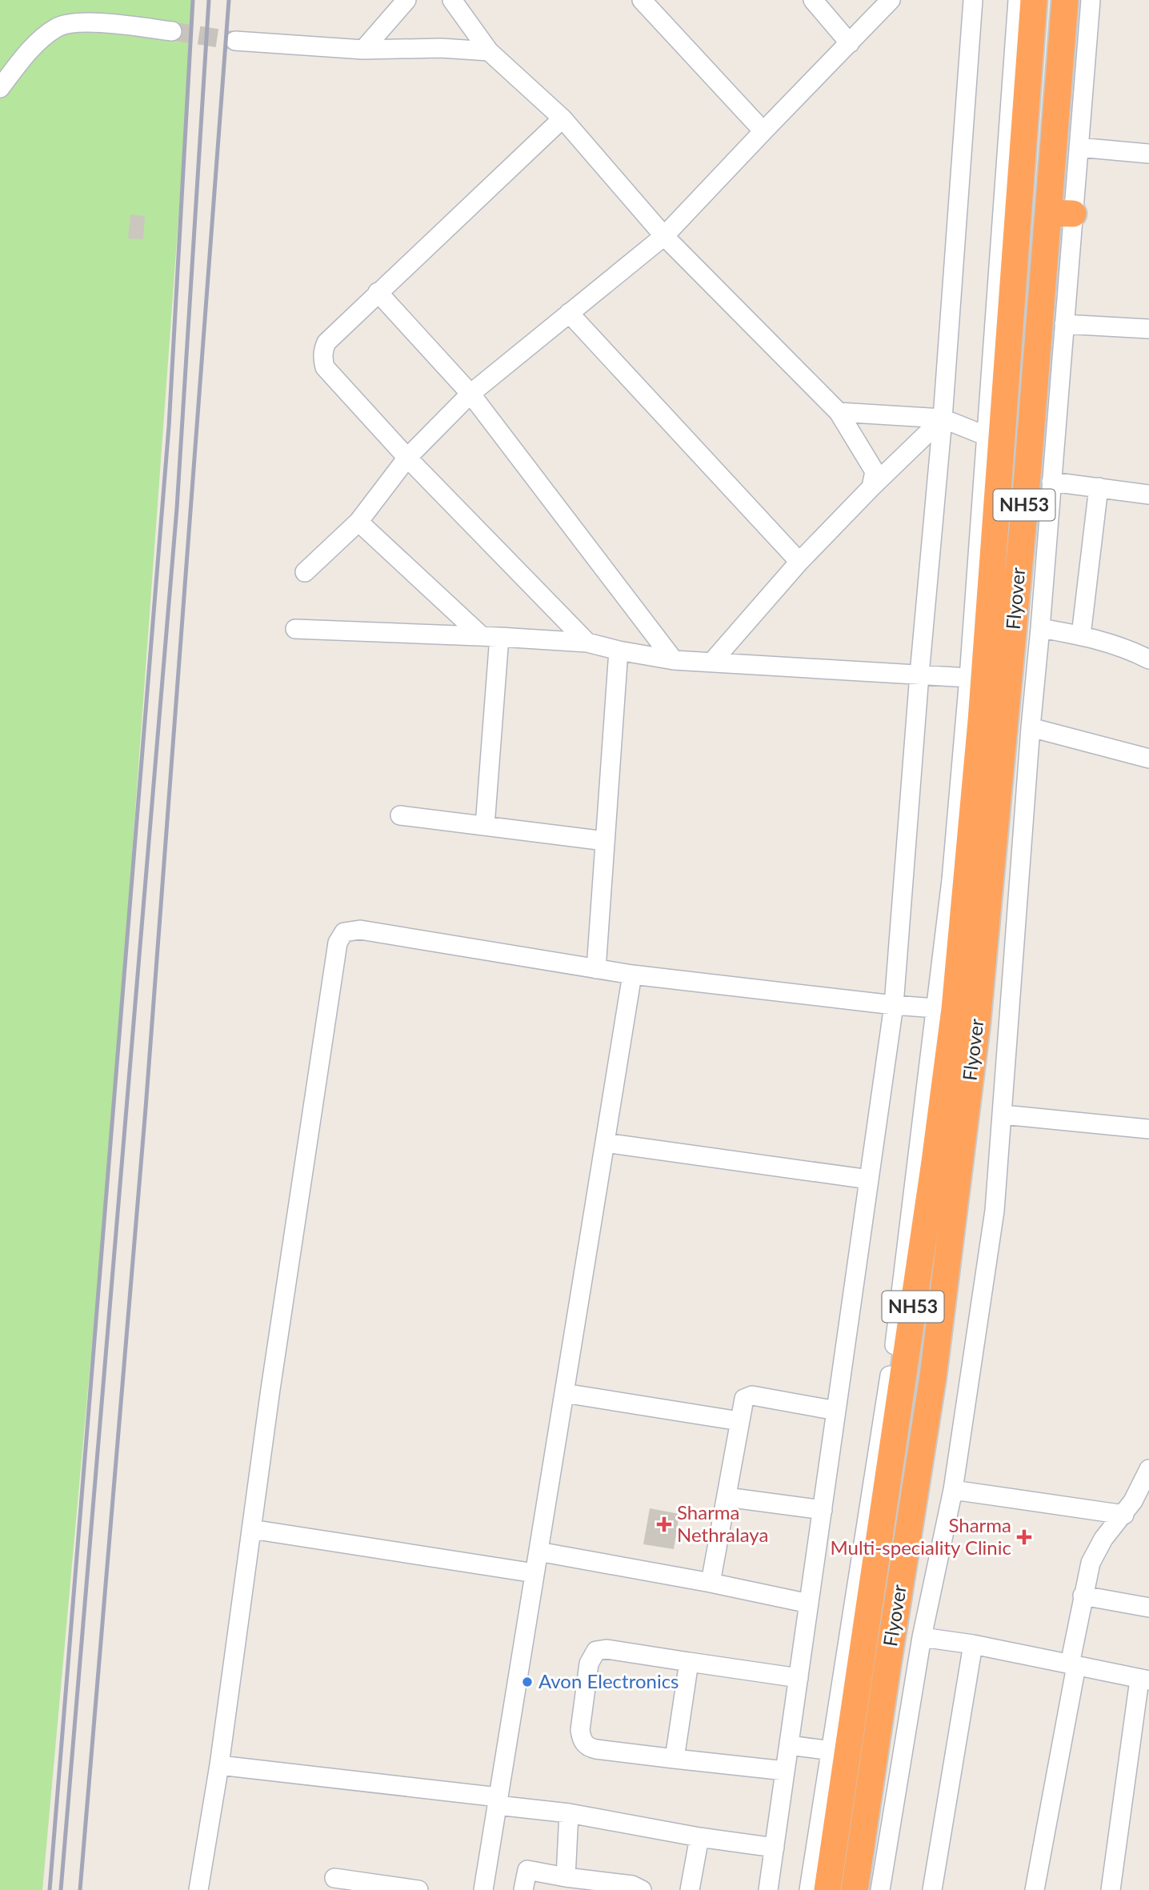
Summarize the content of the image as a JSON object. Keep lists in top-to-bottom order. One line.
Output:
{"streets":{"highway":["NH53","Flyover"]},"crossings":[["NH53","Flyover"]],"places":{"health":["Sharma Nethralaya","Sharma Multi-speciality Clinic"],"other":["Avon Electronics"]}}
